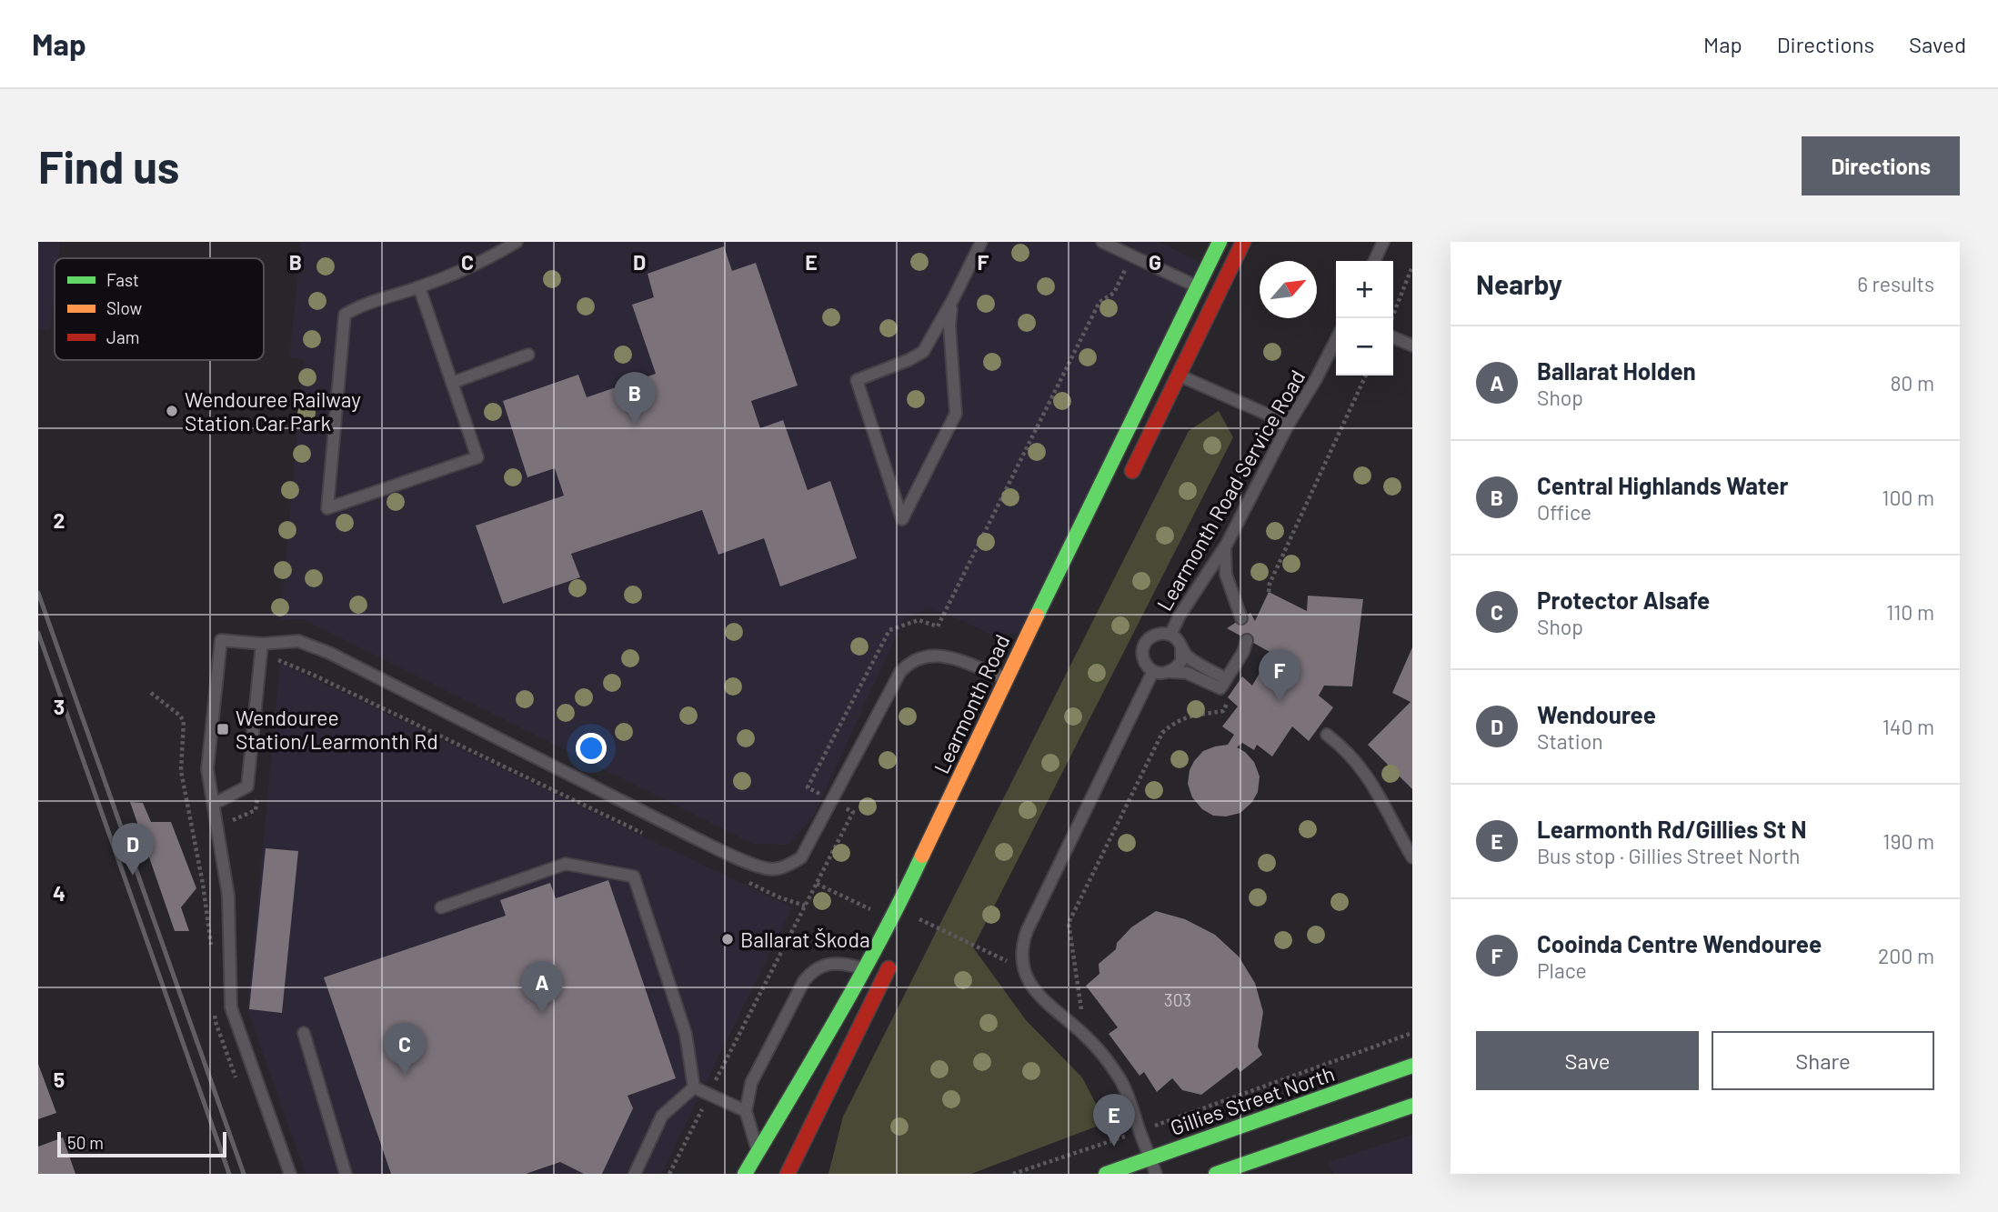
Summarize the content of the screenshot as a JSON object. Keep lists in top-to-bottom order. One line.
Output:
{"streets":{"main road":["Learmonth Road","Gillies Street North"],"lane":["Learmonth Road Service Road"]},"places":{"other":["Wendouree Railway Station Car Park","Ballarat Škoda"],"transit":["Wendouree Station/Learmonth Rd"]},"house_numbers":["303"],"legend":["Fast","Slow","Jam"],"scale_bar":"50 m","north":"top right","page":{"header":"Map","nav":["Map","Directions","Saved"],"buttons":["Directions",["Save","Share"]],"title":"Find us","heading":["Nearby","6 results"],"map_buttons":["+","−"],"list":[{"mark":"A","name":"Ballarat Holden","note":"Shop","value":"80 m"},{"mark":"B","name":"Central Highlands Water","note":"Office","value":"100 m"},{"mark":"C","name":"Protector Alsafe","note":"Shop","value":"110 m"},{"mark":"D","name":"Wendouree","note":"Station","value":"140 m"},{"mark":"E","name":"Learmonth Rd/Gillies St N","note":"Bus stop · Gillies Street North","value":"190 m"},{"mark":"F","name":"Cooinda Centre Wendouree","note":"Place","value":"200 m"}],"pins":["B","F","D","A","C","E"],"scale":"50 m"},"grid":{"columns":["B","C","D","E","F","G"],"rows":["2","3","4","5"]}}
